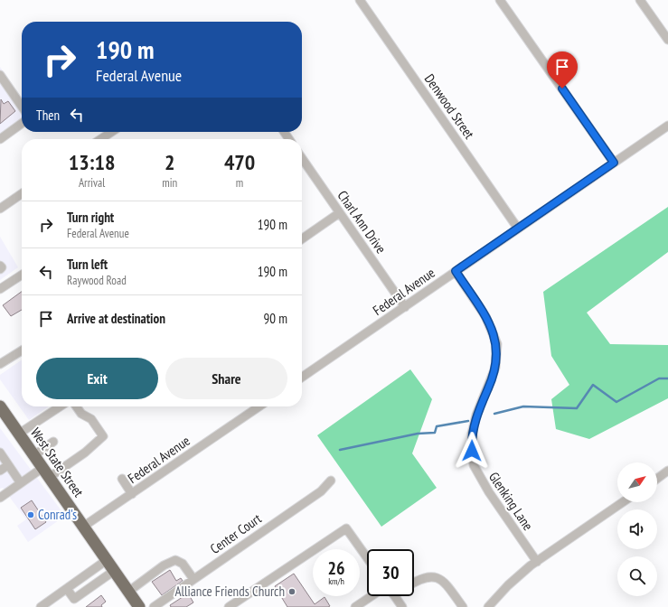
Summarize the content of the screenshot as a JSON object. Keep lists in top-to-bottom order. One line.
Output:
{"streets":{"highway":["West State Street"],"street":["Denwood Street","Charl Ann Drive","Federal Avenue","Glenking Lane","Center Court"]},"crossings":[["Denwood Street","Federal Avenue"],["Charl Ann Drive","Federal Avenue"],["Federal Avenue","West State Street"],["Federal Avenue","Glenking Lane"]],"places":["Conrad's","Alliance Friends Church"],"north":"top right","page":{"turn":["190 m","Federal Avenue"],"then":"Then","eta":["13:18","Arrival","2","min","470","m"],"list":[{"name":"Turn right","note":"Federal Avenue","value":"190 m"},{"name":"Turn left","note":"Raywood Road","value":"190 m"},{"name":"Arrive at destination","value":"90 m"}],"buttons":["Exit","Share"],"speed":"26 km/h","limit":"30"}}
